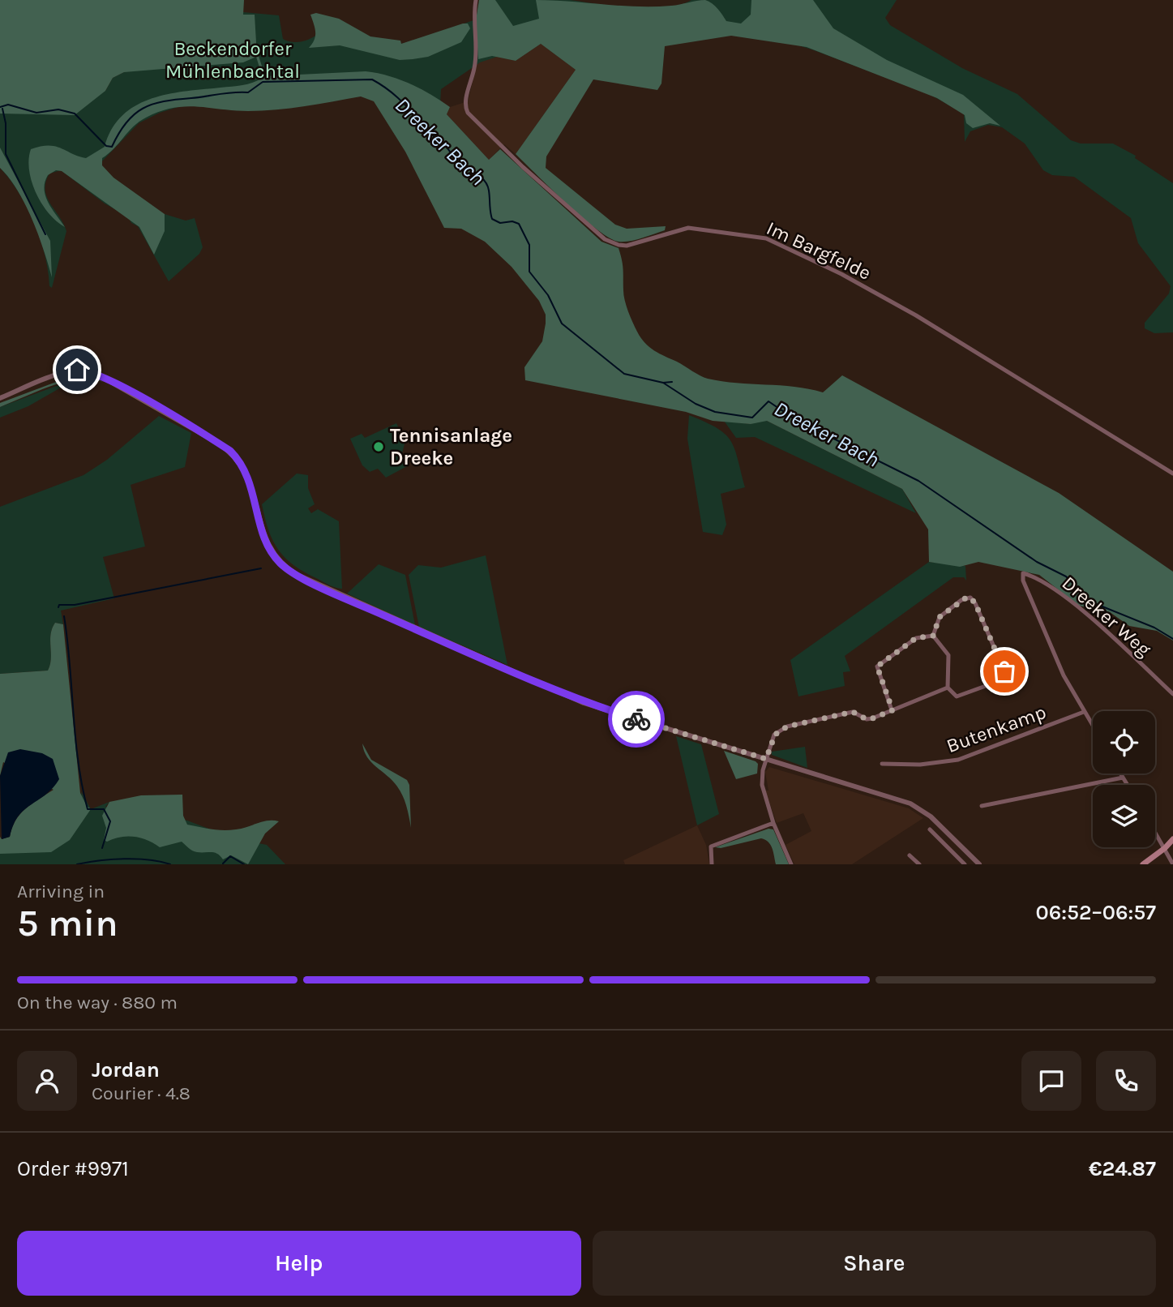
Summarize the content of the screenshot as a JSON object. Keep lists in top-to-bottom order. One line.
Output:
{"streets":{"street":["Im Bargfelde","Dreeker Weg","Butenkamp"]},"crossings":[["Dreeker Weg","Butenkamp"]],"water":["Dreeker Bach"],"parks":["Beckendorfer Mühlenbachtal"],"places":["Tennisanlage Dreeke"],"page":{"heading":["5 min","Arriving in","06:52–06:57"],"panel":["Jordan","Courier · 4.8","Order #9971","€24.87"],"bar":"On the way · 880 m","buttons":["Help","Share"]}}
